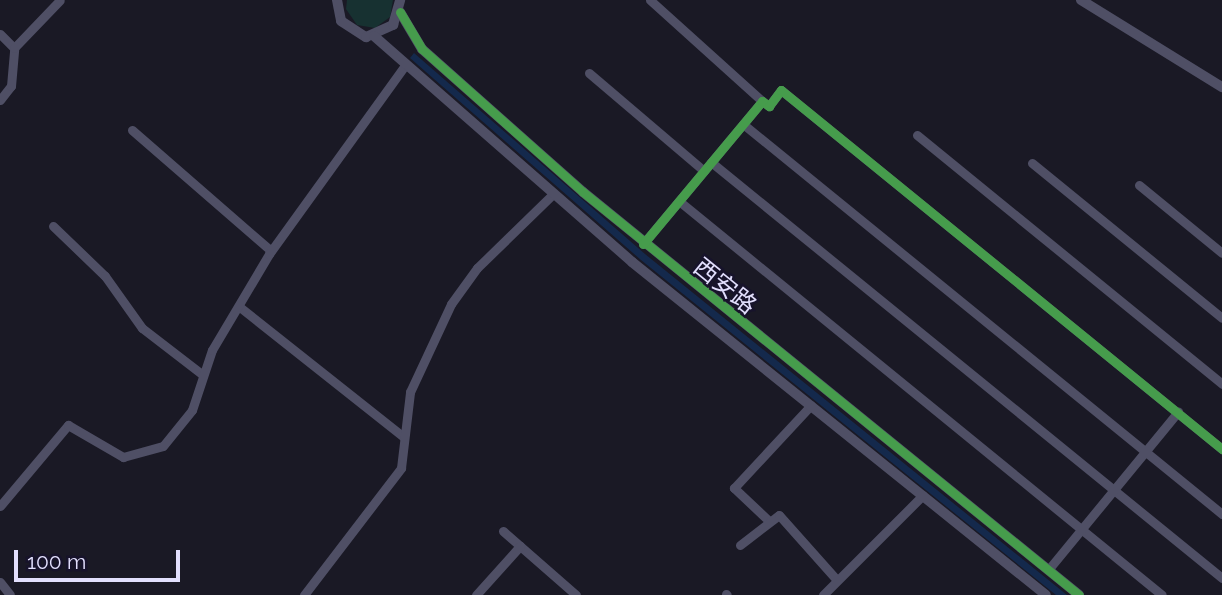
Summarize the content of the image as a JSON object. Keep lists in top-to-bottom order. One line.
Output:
{"streets":{"street":["西安路"]},"scale_bar":"100 m"}
